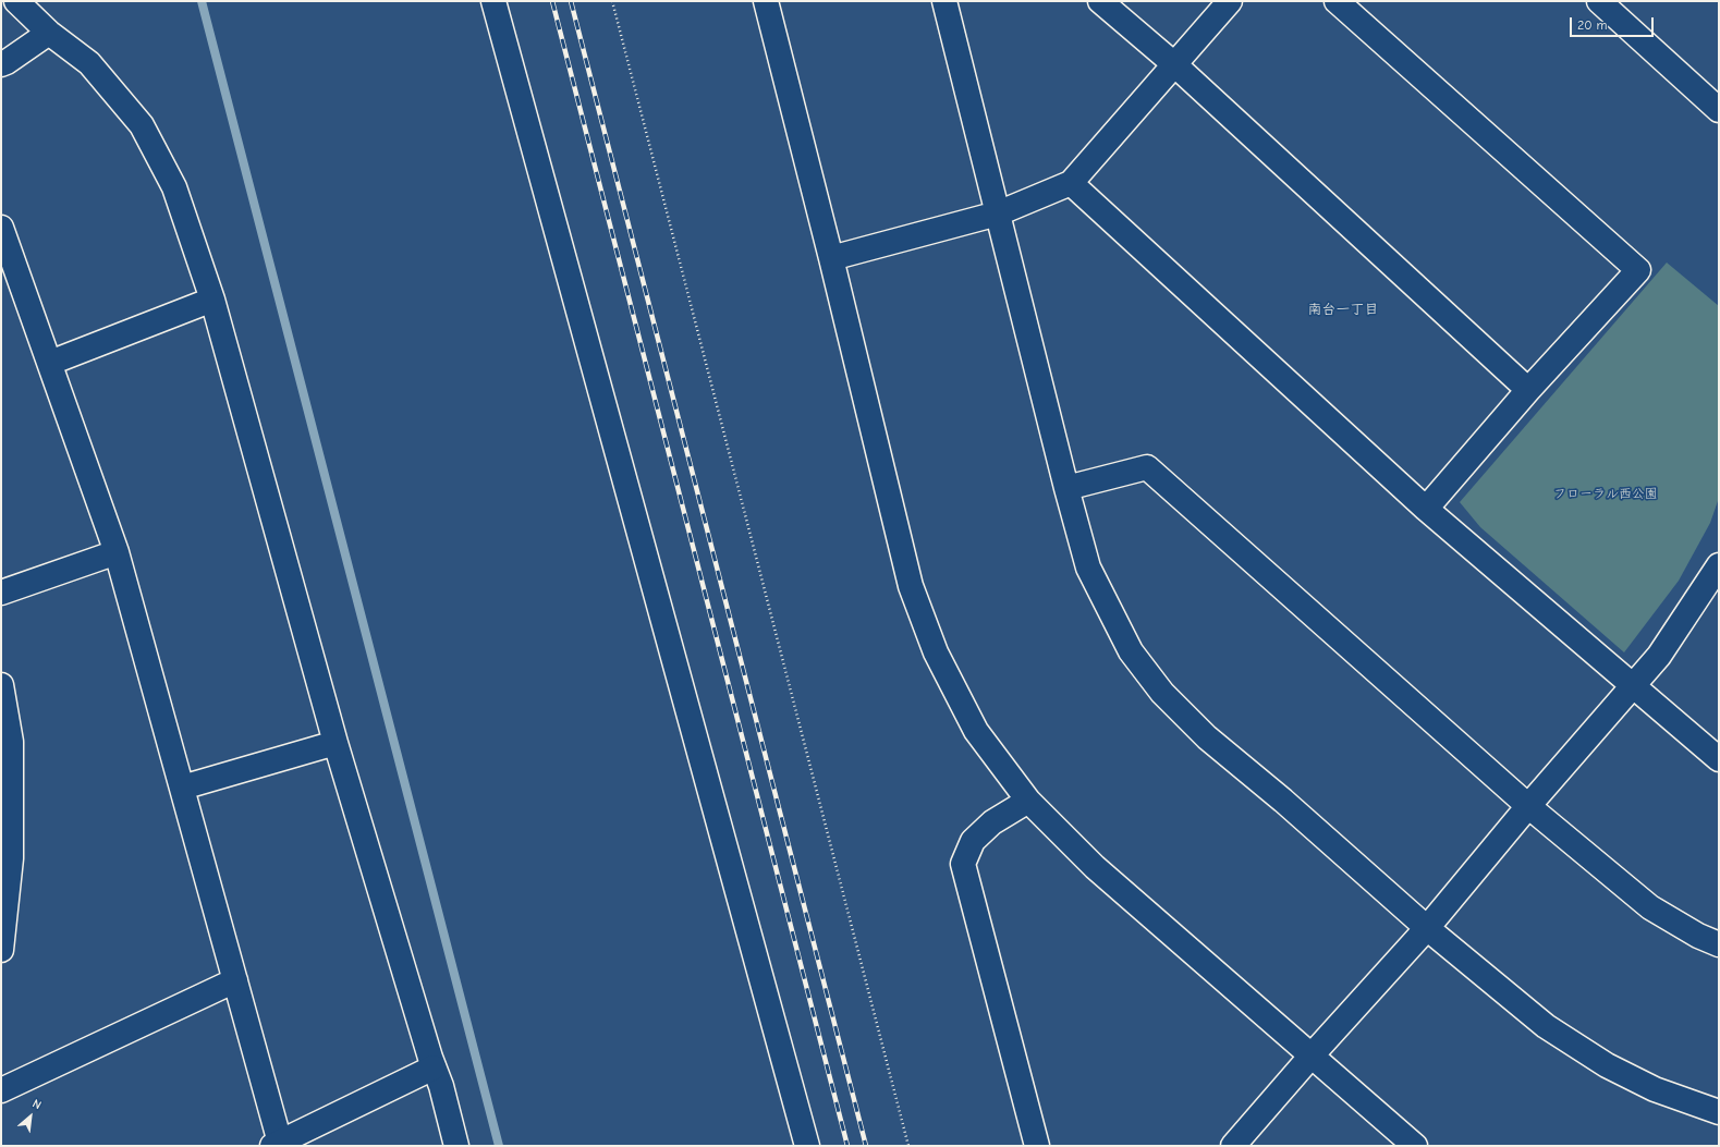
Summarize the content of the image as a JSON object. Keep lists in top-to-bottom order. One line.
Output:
{"districts":["南台一丁目"],"parks":["フローラル西公園"],"scale_bar":"20 m","north":"top right"}
